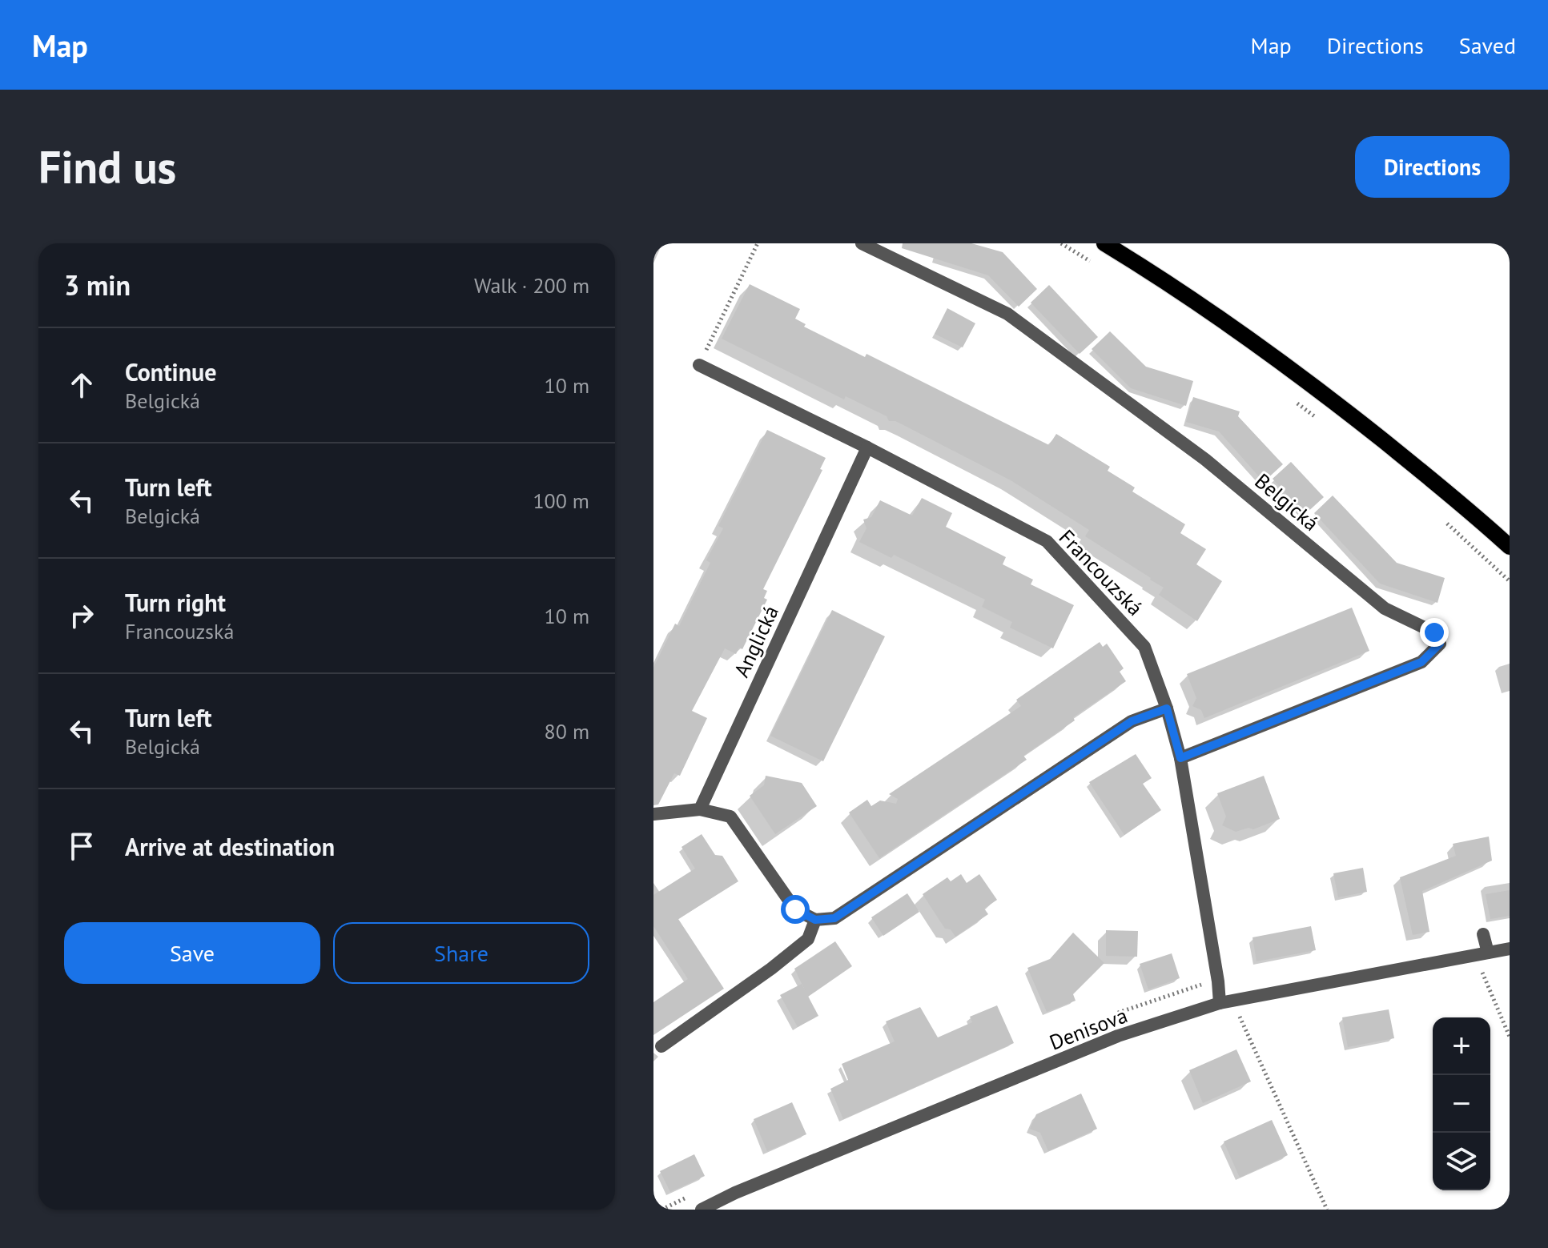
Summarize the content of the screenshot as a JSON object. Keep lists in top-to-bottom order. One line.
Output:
{"streets":{"street":["Belgická","Francouzská","Anglická","Denisova"]},"crossings":[["Belgická","Francouzská"],["Francouzská","Anglická"],["Francouzská","Denisova"]],"page":{"header":"Map","nav":["Map","Directions","Saved"],"buttons":["Directions",["Save","Share"]],"title":"Find us","heading":["3 min","Walk · 200 m"],"list":[["Continue","Belgická","10 m"],["Turn left","Belgická","100 m"],["Turn right","Francouzská","10 m"],["Turn left","Belgická","80 m"],"Arrive at destination"],"map_buttons":["+","−"]}}
